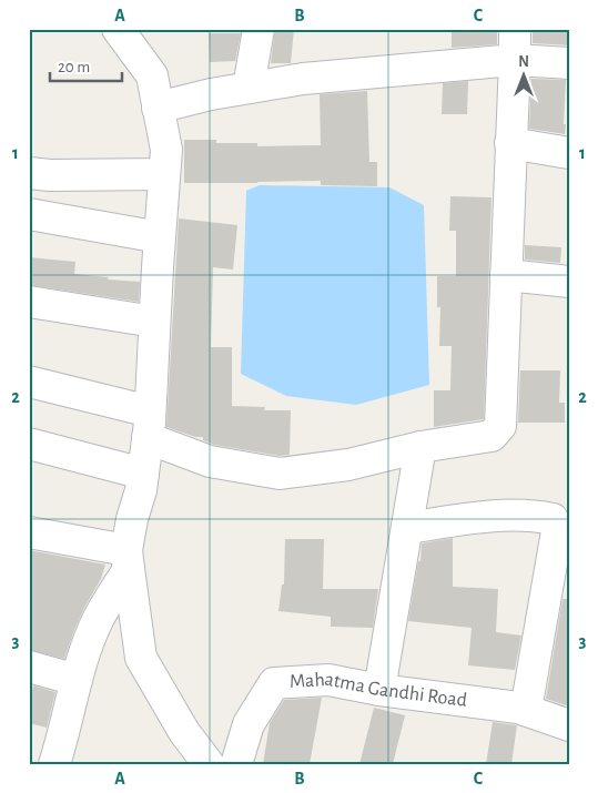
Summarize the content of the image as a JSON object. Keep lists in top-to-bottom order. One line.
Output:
{"streets":{"street":["Mahatma Gandhi Road"]},"scale_bar":"20 m","north":"top","grid":{"columns":["A","B","C"],"rows":["1","2","3"]}}
